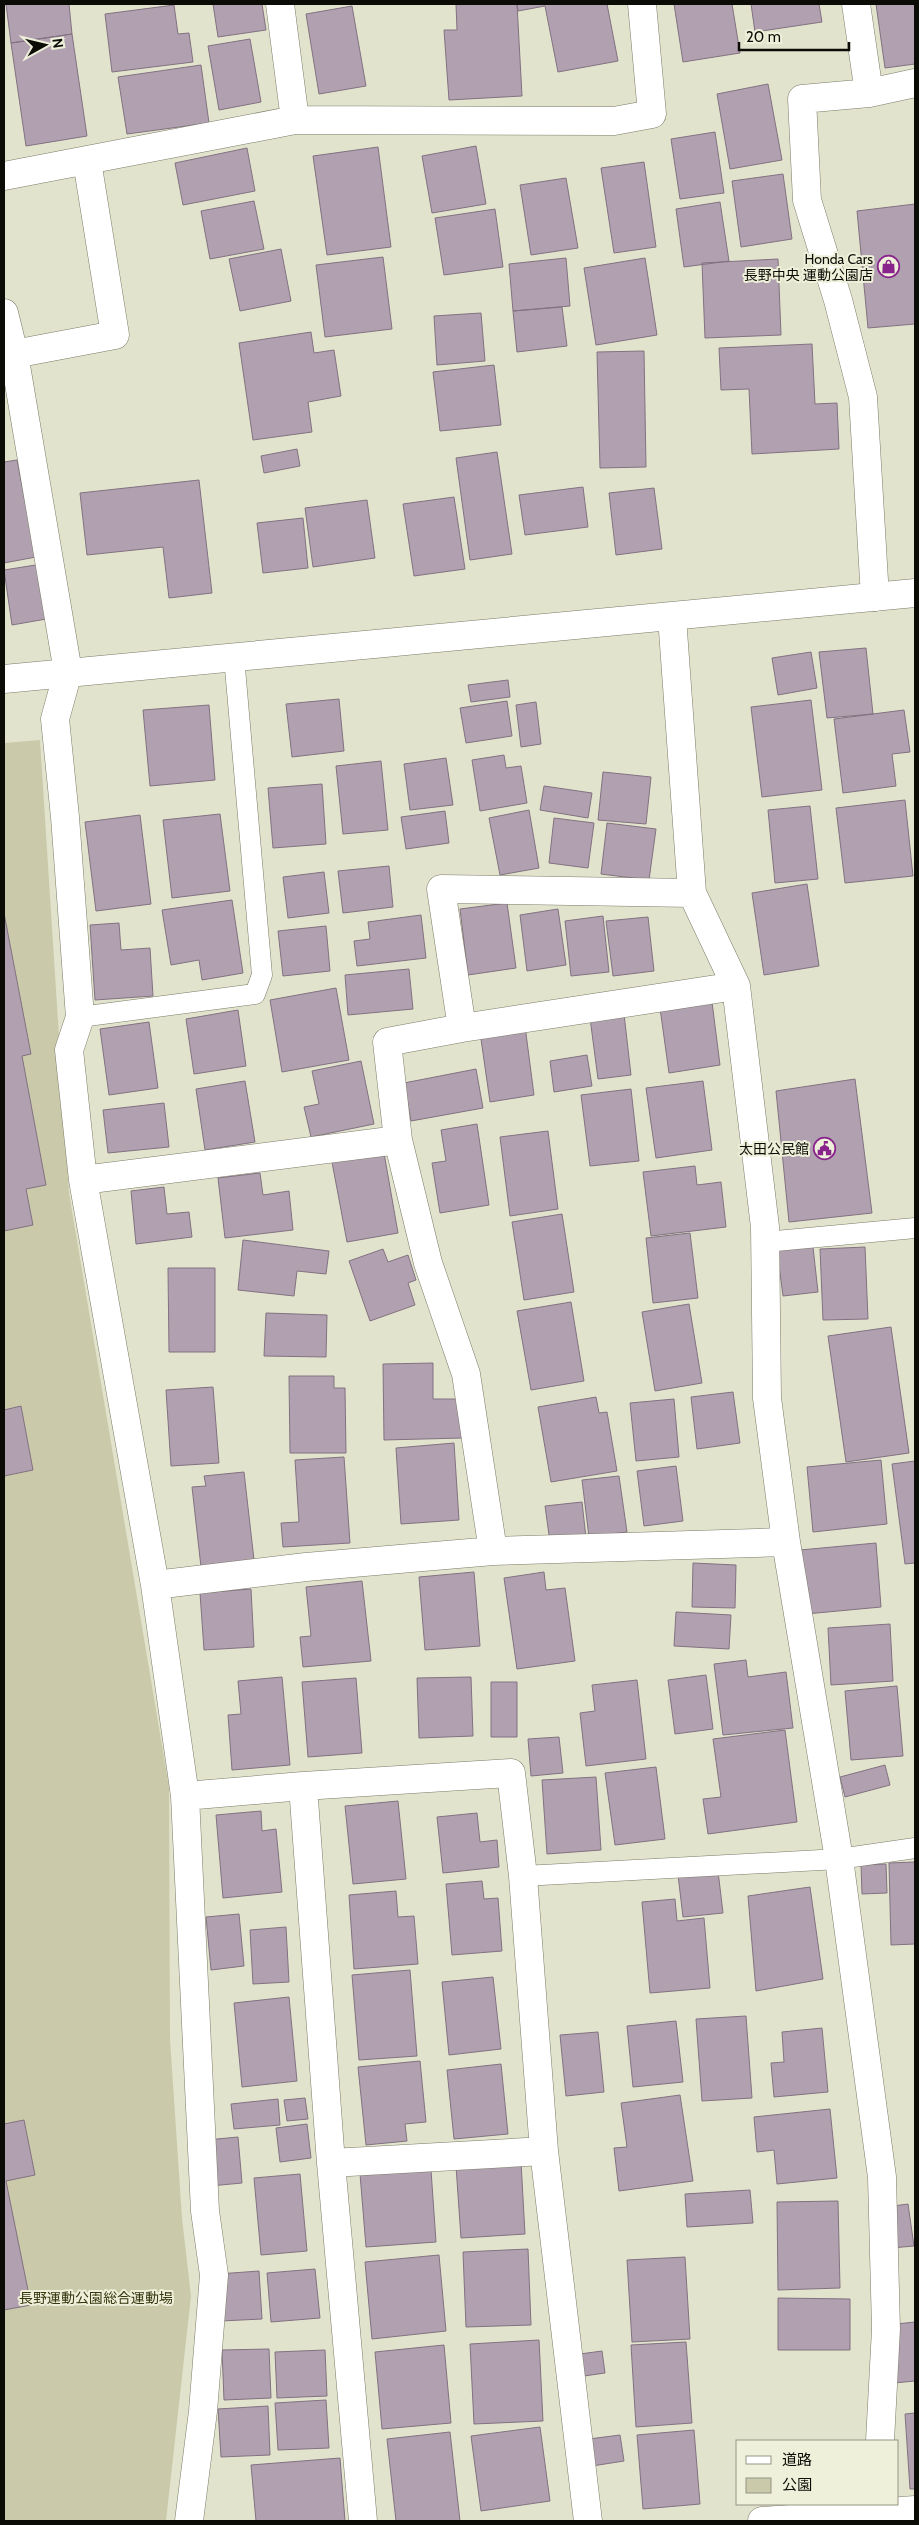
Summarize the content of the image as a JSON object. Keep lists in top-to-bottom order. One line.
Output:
{"parks":["長野運動公園総合運動場"],"places":{"shop":["Honda Cars 長野中央 運動公園店"],"public building":["太田公民館"]},"legend":["道路","公園"],"scale_bar":"20 m","north":"right"}
